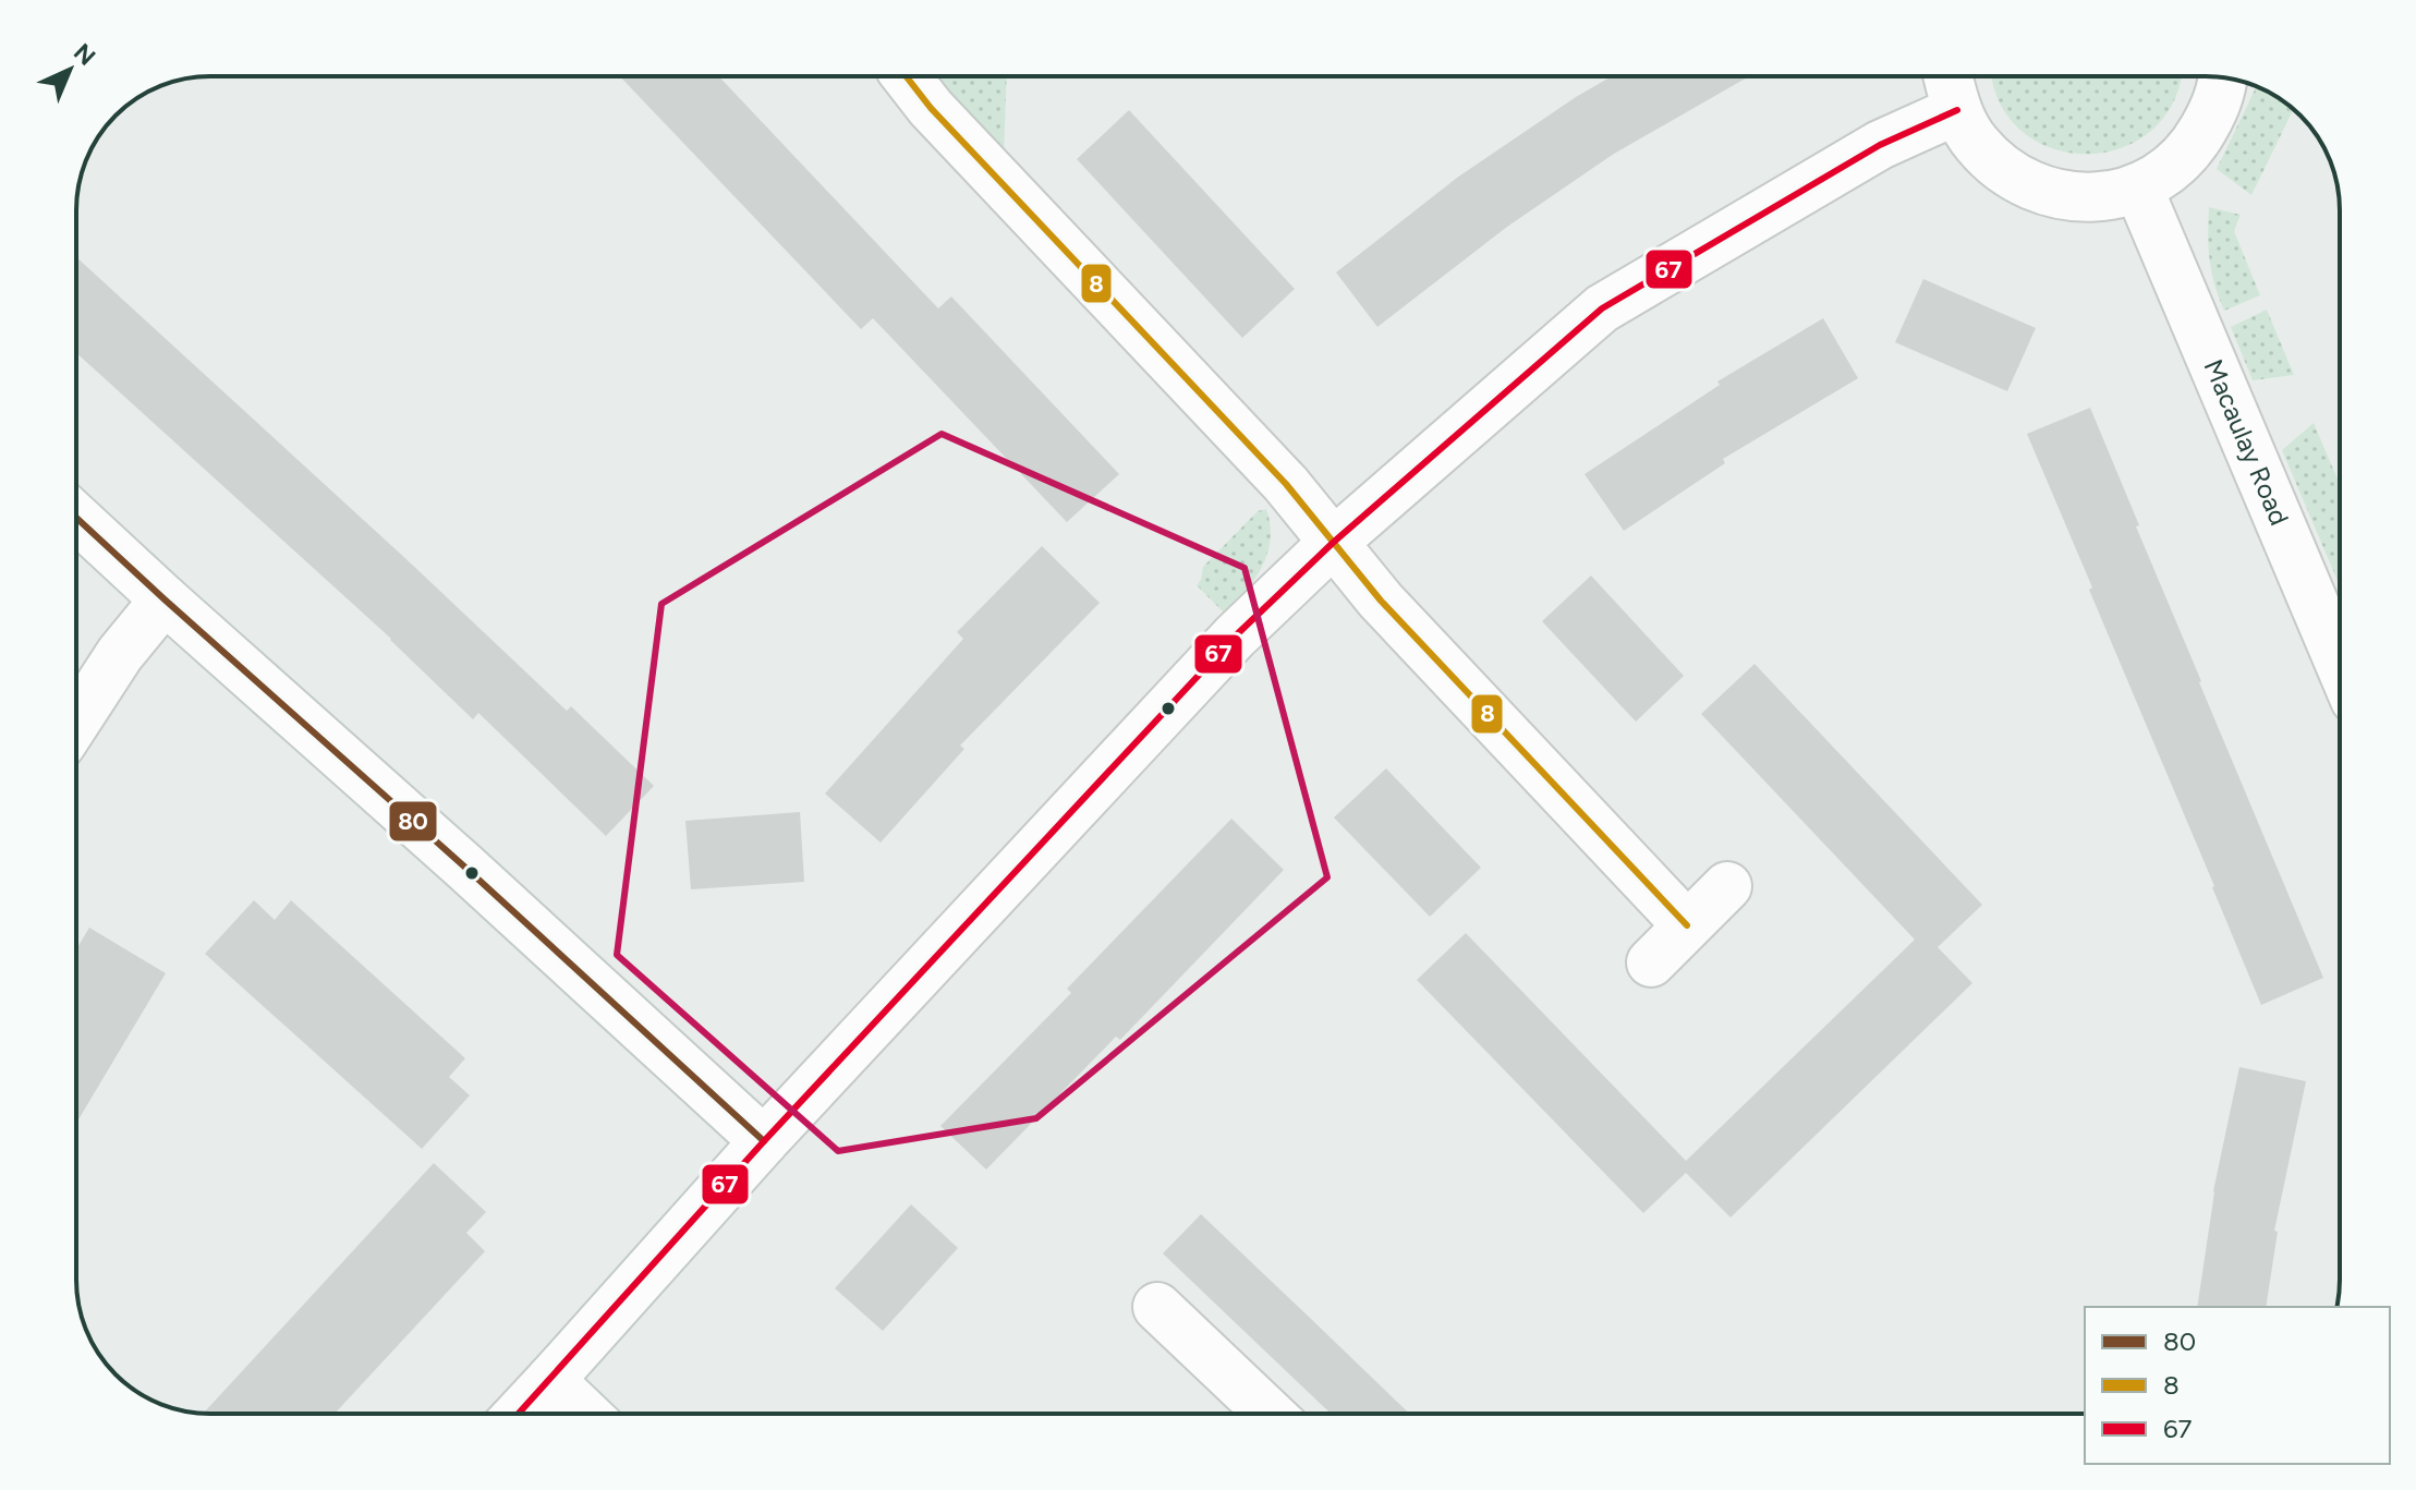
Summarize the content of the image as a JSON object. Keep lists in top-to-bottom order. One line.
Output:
{"streets":{"street":["Macaulay Road"]},"lines":["transit line 8","transit line 67","transit line 80"],"legend":["80","8","67"],"north":"top right"}
